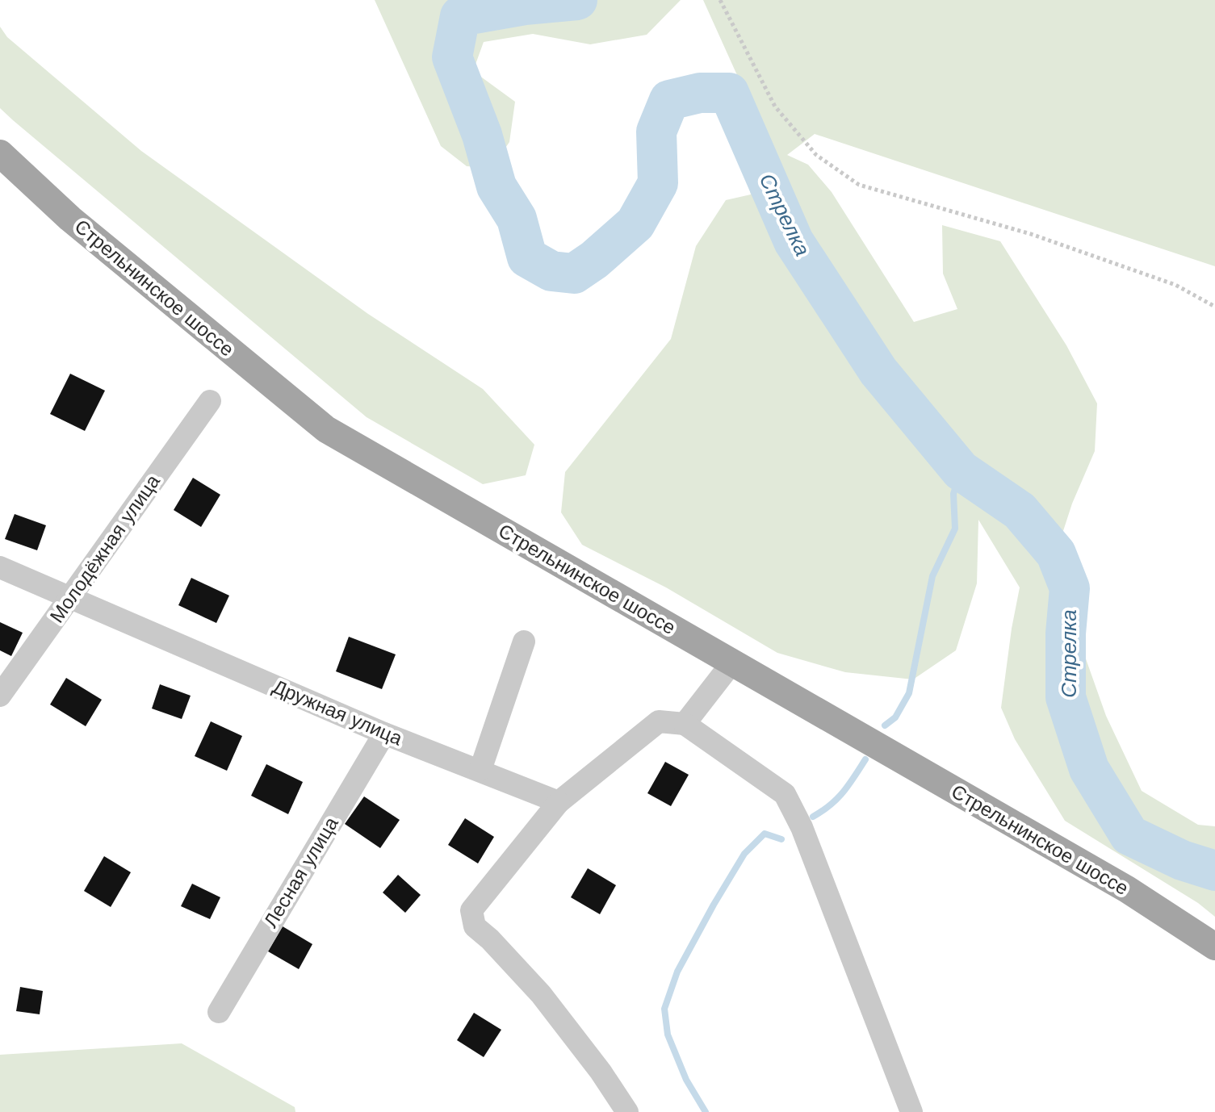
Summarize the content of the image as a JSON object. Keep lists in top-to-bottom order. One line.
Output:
{"streets":{"main road":["Стрельнинское шоссе"],"street":["Молодёжная улица","Дружная улица","Лесная улица"]},"crossings":[["Молодёжная улица","Дружная улица"],["Дружная улица","Лесная улица"]],"water":["Стрелка"]}
